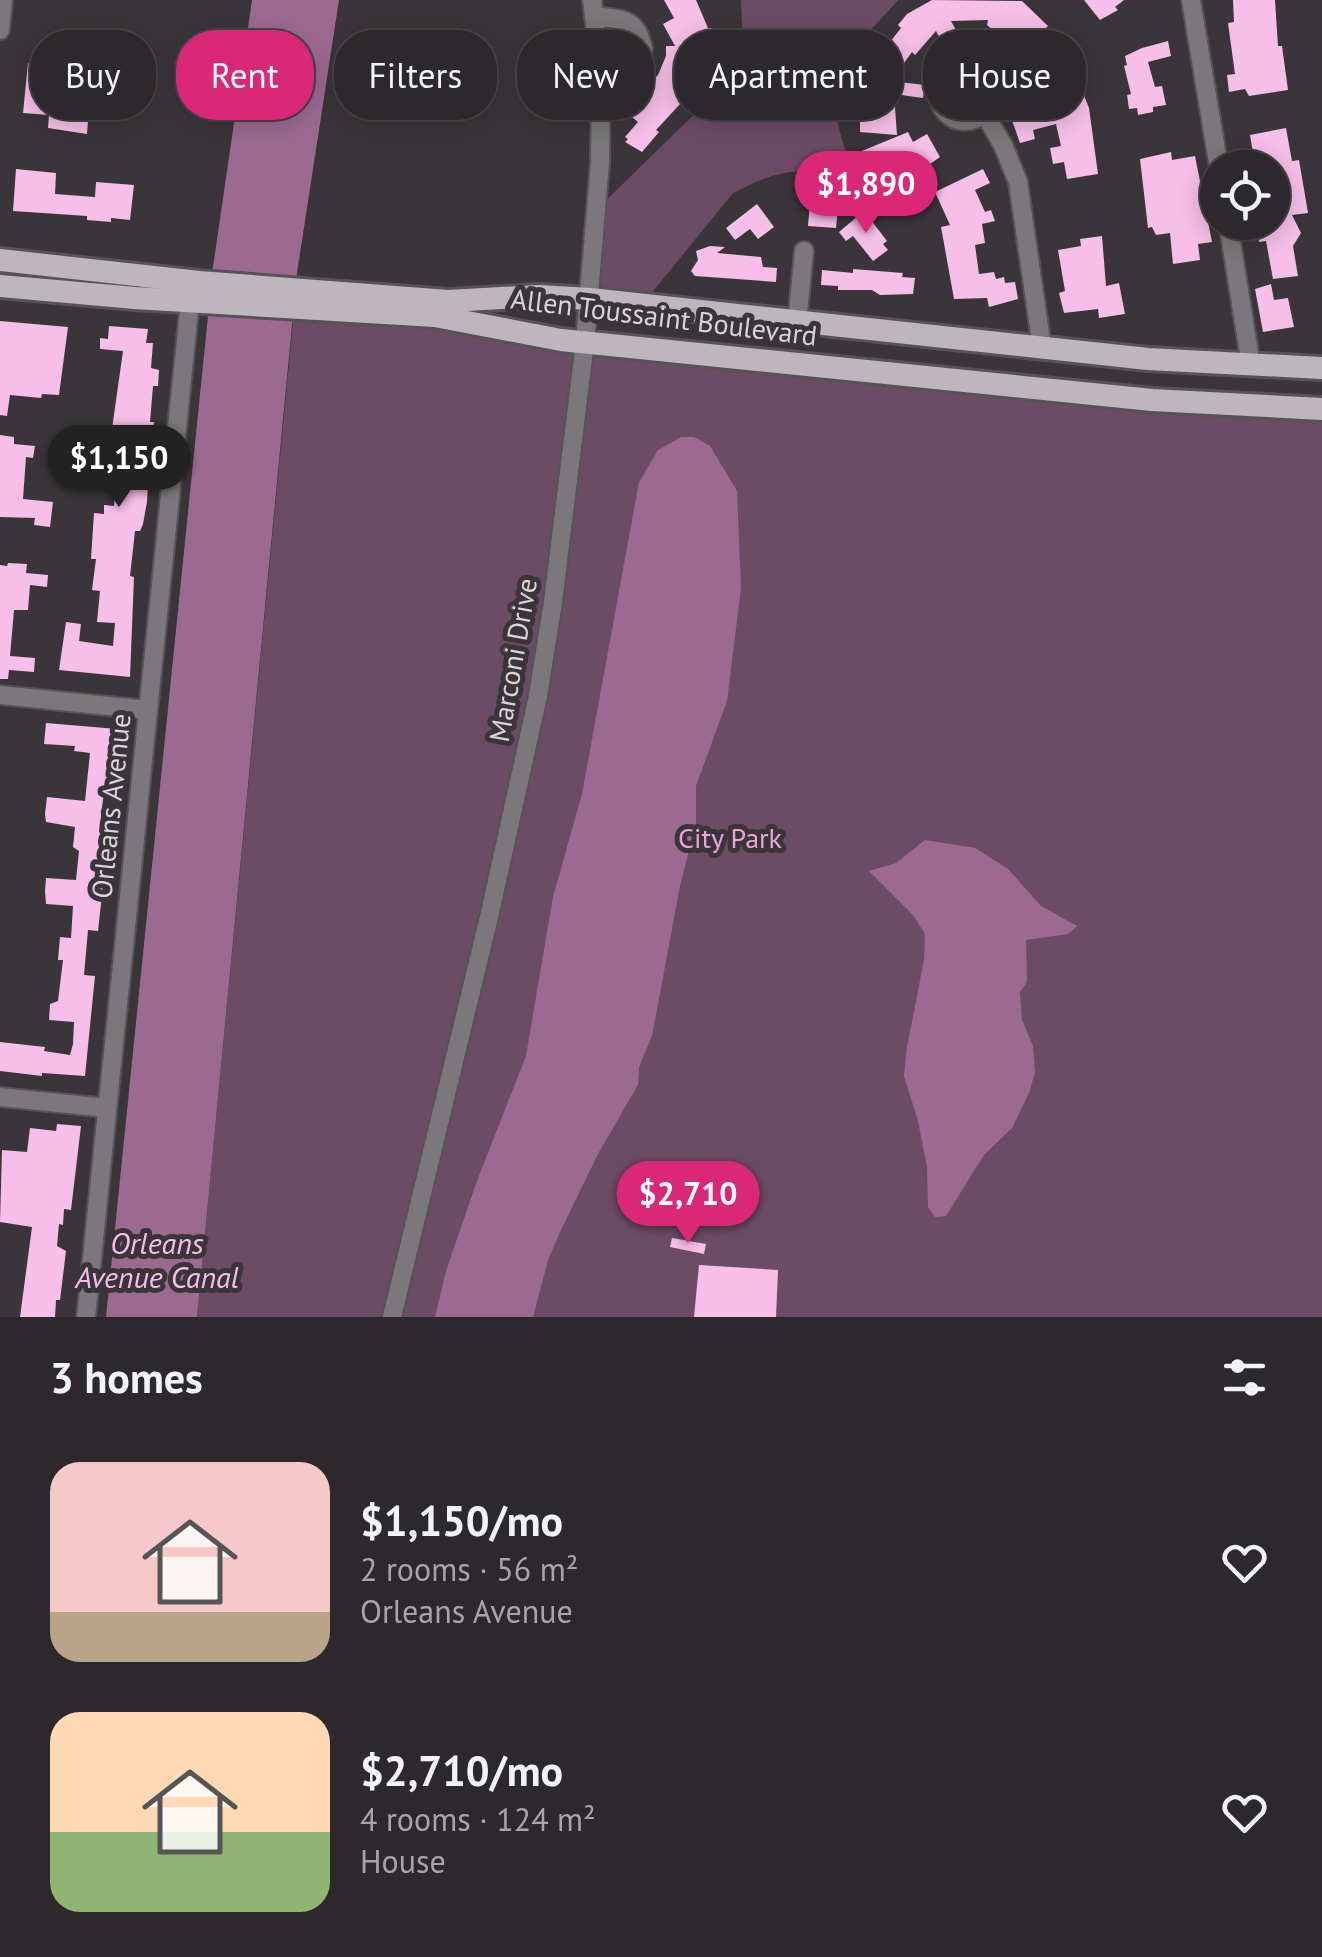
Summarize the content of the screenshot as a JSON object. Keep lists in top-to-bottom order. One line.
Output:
{"streets":{"main road":["Allen Toussaint Boulevard"],"street":["Marconi Drive","Orleans Avenue"]},"crossings":[["Allen Toussaint Boulevard","Marconi Drive"],["Allen Toussaint Boulevard","Orleans Avenue"]],"water":["Orleans Avenue Canal"],"parks":["City Park"],"page":{"chip":["Buy","Rent","Filters","New","Apartment","House"],"price":["$1,890","$1,150","$2,710"],"heading":"3 homes","list":[{"name":"$1,150/mo","note":"2 rooms · 56 m² · Orleans Avenue"},{"name":"$2,710/mo","note":"4 rooms · 124 m² · House"}]}}
